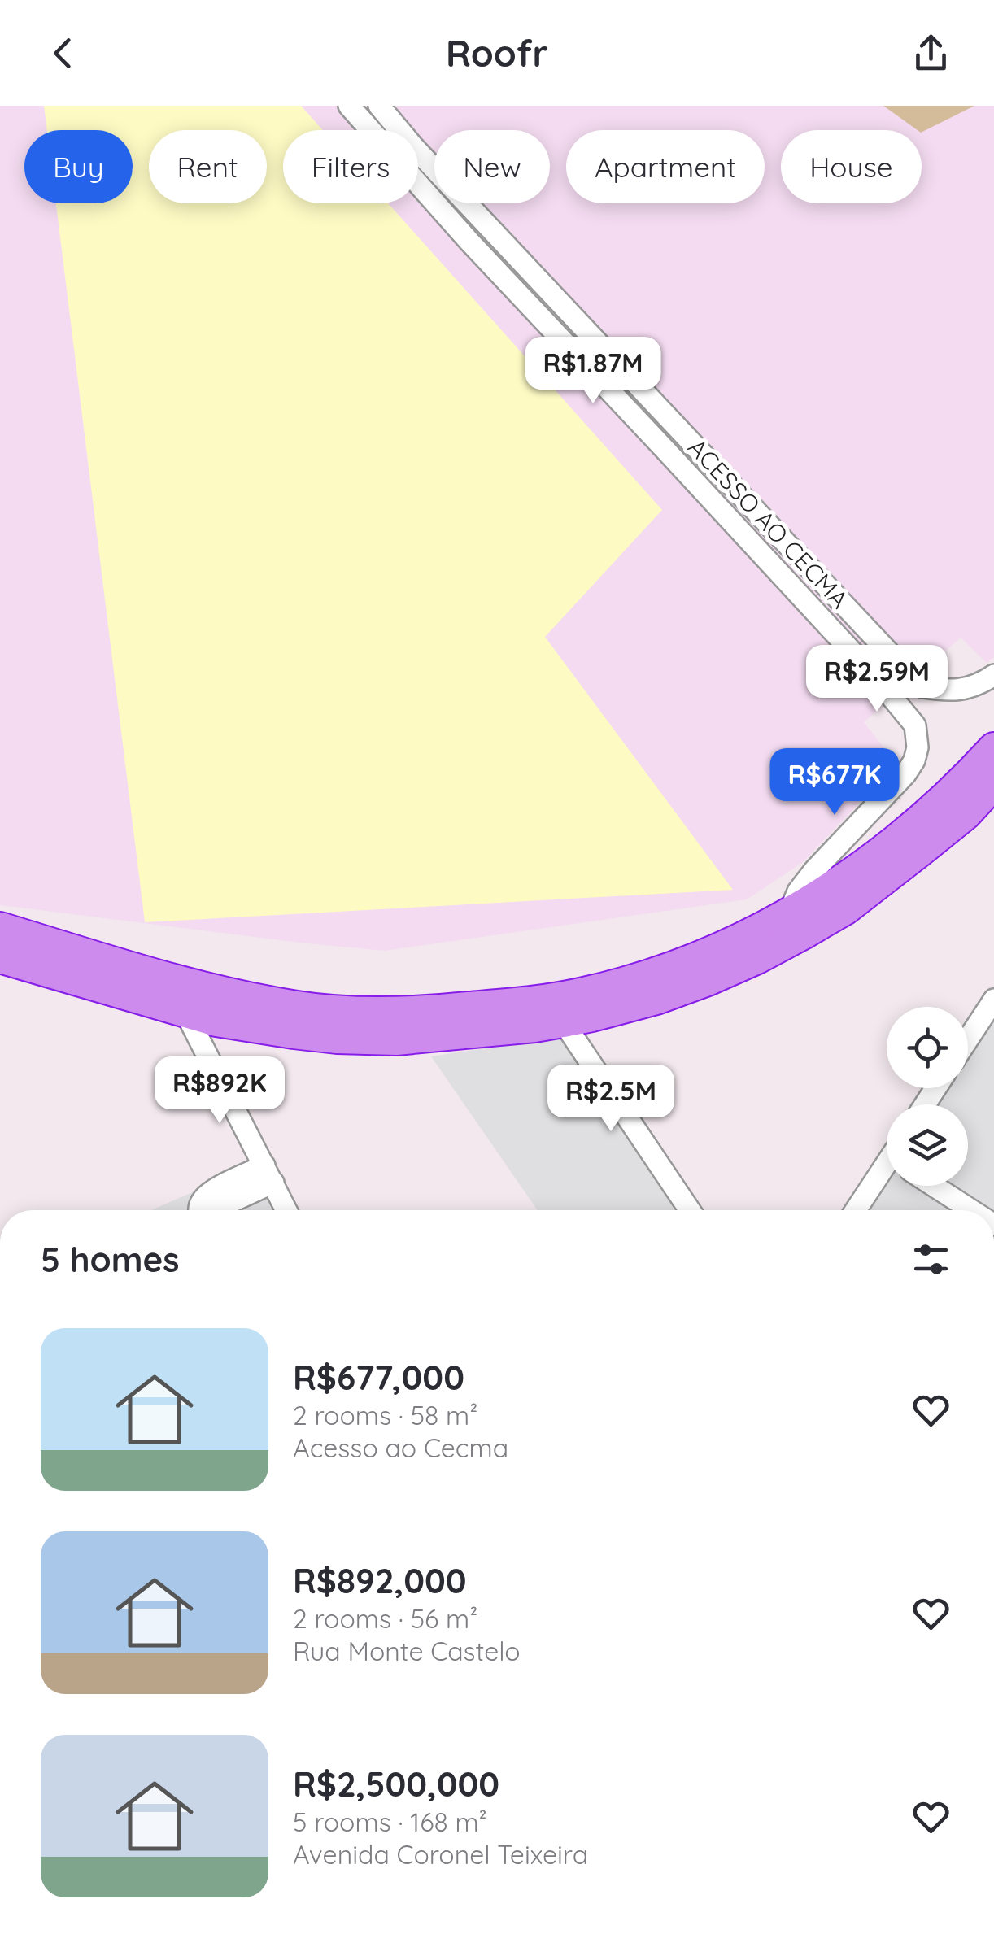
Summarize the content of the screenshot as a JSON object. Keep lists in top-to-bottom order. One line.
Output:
{"streets":{"street":["ACESSO AO CECMA"]},"page":{"header":"Roofr","chip":["Buy","Rent","Filters","New","Apartment","House"],"price":["R$1.87M","R$2.59M","R$677K","R$892K","R$2.5M"],"heading":"5 homes","list":[{"name":"R$677,000","note":"2 rooms · 58 m² · Acesso ao Cecma"},{"name":"R$892,000","note":"2 rooms · 56 m² · Rua Monte Castelo"},{"name":"R$2,500,000","note":"5 rooms · 168 m² · Avenida Coronel Teixeira"}]}}
